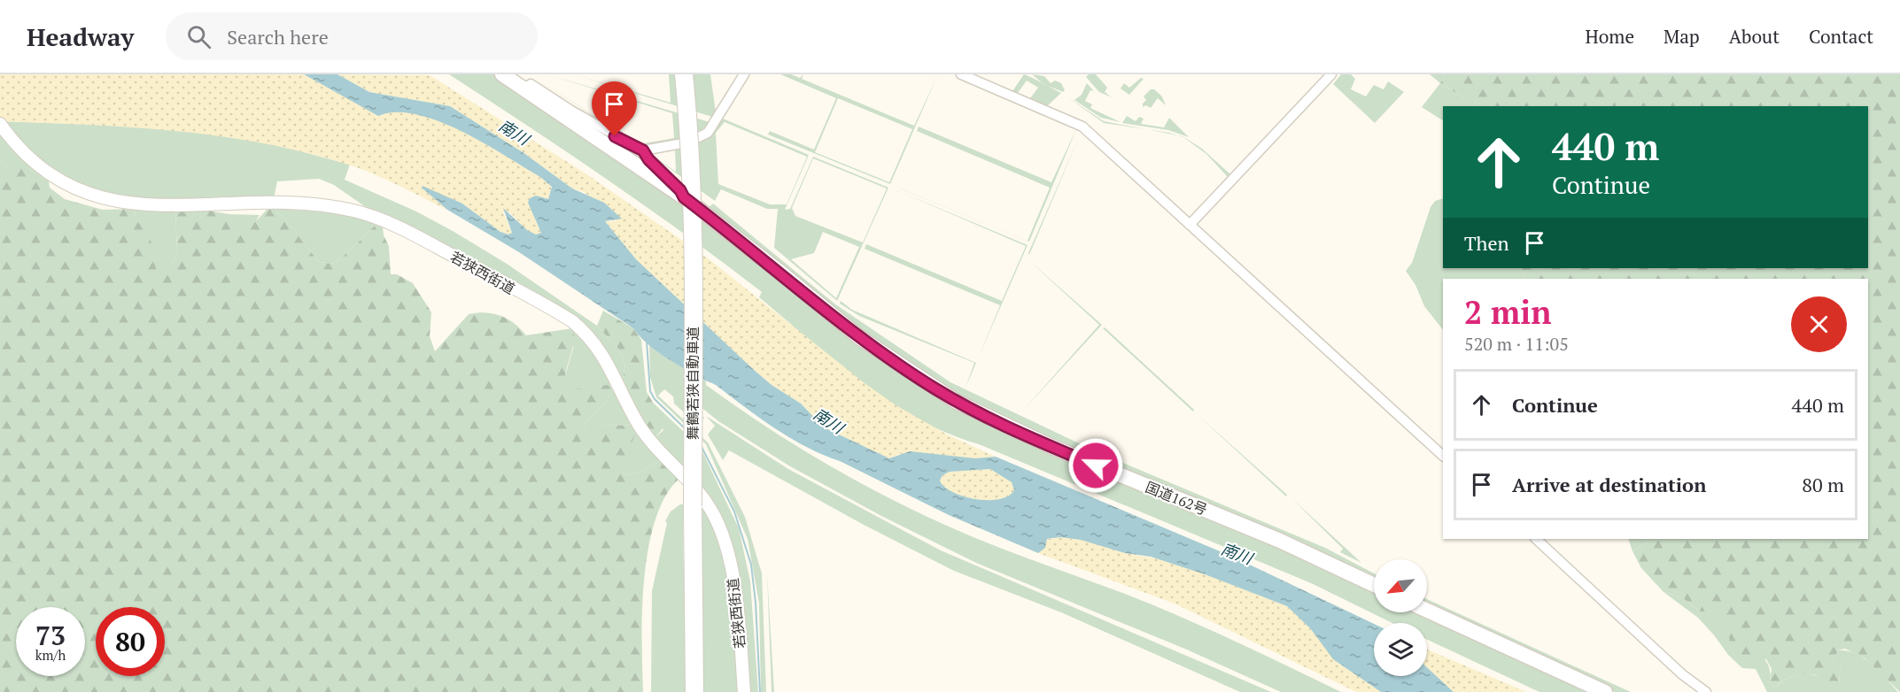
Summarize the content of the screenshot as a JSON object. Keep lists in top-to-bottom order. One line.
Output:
{"streets":{"highway":["舞鶴若狭自動車道","国道162号"],"street":["若狭西街道"]},"water":["南川"],"north":"bottom left","page":{"header":"Headway","search":"Search here","nav":["Home","Map","About","Contact"],"turn":["440 m","Continue"],"then":"Then","heading":["2 min","520 m · 11:05"],"list":[{"name":"Continue","value":"440 m"},{"name":"Arrive at destination","value":"80 m"}],"speed":"73 km/h","limit":"80"}}
